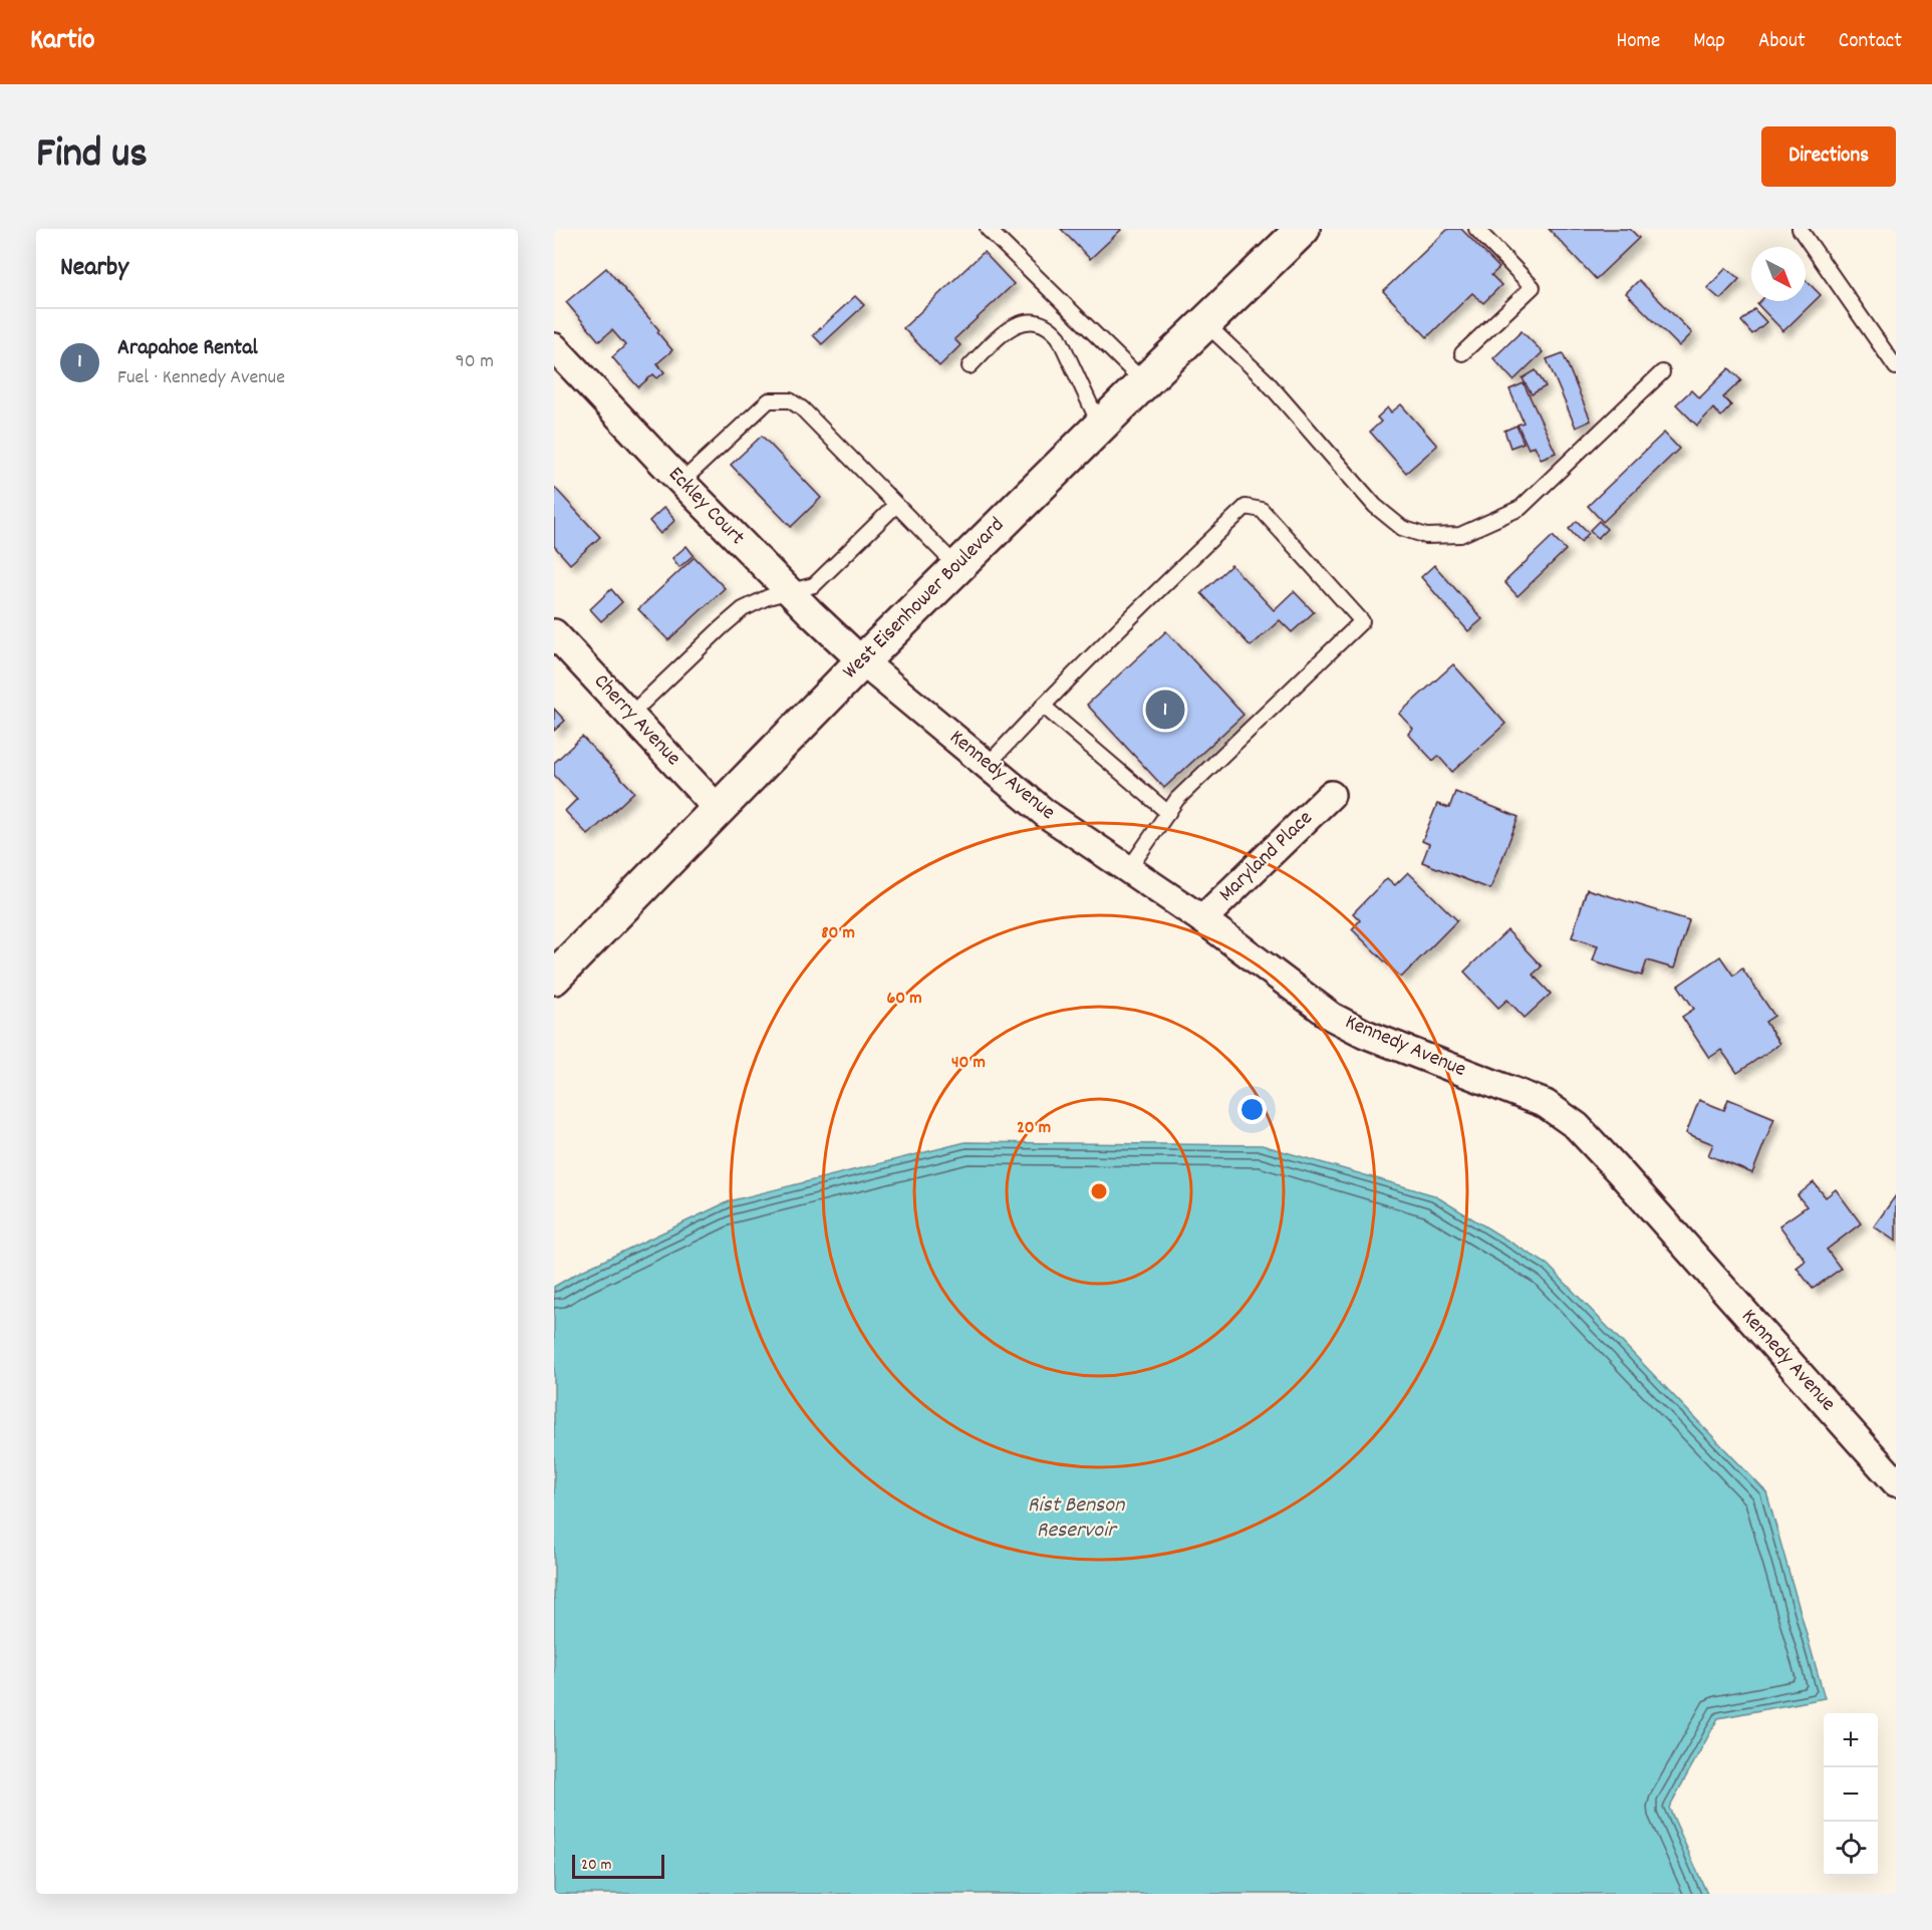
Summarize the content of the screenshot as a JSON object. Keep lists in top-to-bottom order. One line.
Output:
{"streets":{"highway":["West Eisenhower Boulevard"],"street":["Eckley Court","Cherry Avenue","Kennedy Avenue","Maryland Place"]},"crossings":[["Eckley Court","West Eisenhower Boulevard"],["Eckley Court","Kennedy Avenue"],["West Eisenhower Boulevard","Cherry Avenue"],["West Eisenhower Boulevard","Kennedy Avenue"],["Kennedy Avenue","Maryland Place"]],"water":["Rist Benson Reservoir"],"scale_bar":"20 m","north":"bottom right","page":{"header":"Kartio","nav":["Home","Map","About","Contact"],"title":"Find us","buttons":"Directions","heading":"Nearby","list":[{"mark":"1","name":"Arapahoe Rental","note":"Fuel · Kennedy Avenue","value":"90 m"}],"pins":"1","map_buttons":["+","−"],"scale":"20 m"},"rings":["80 m","60 m","40 m","20 m"]}
